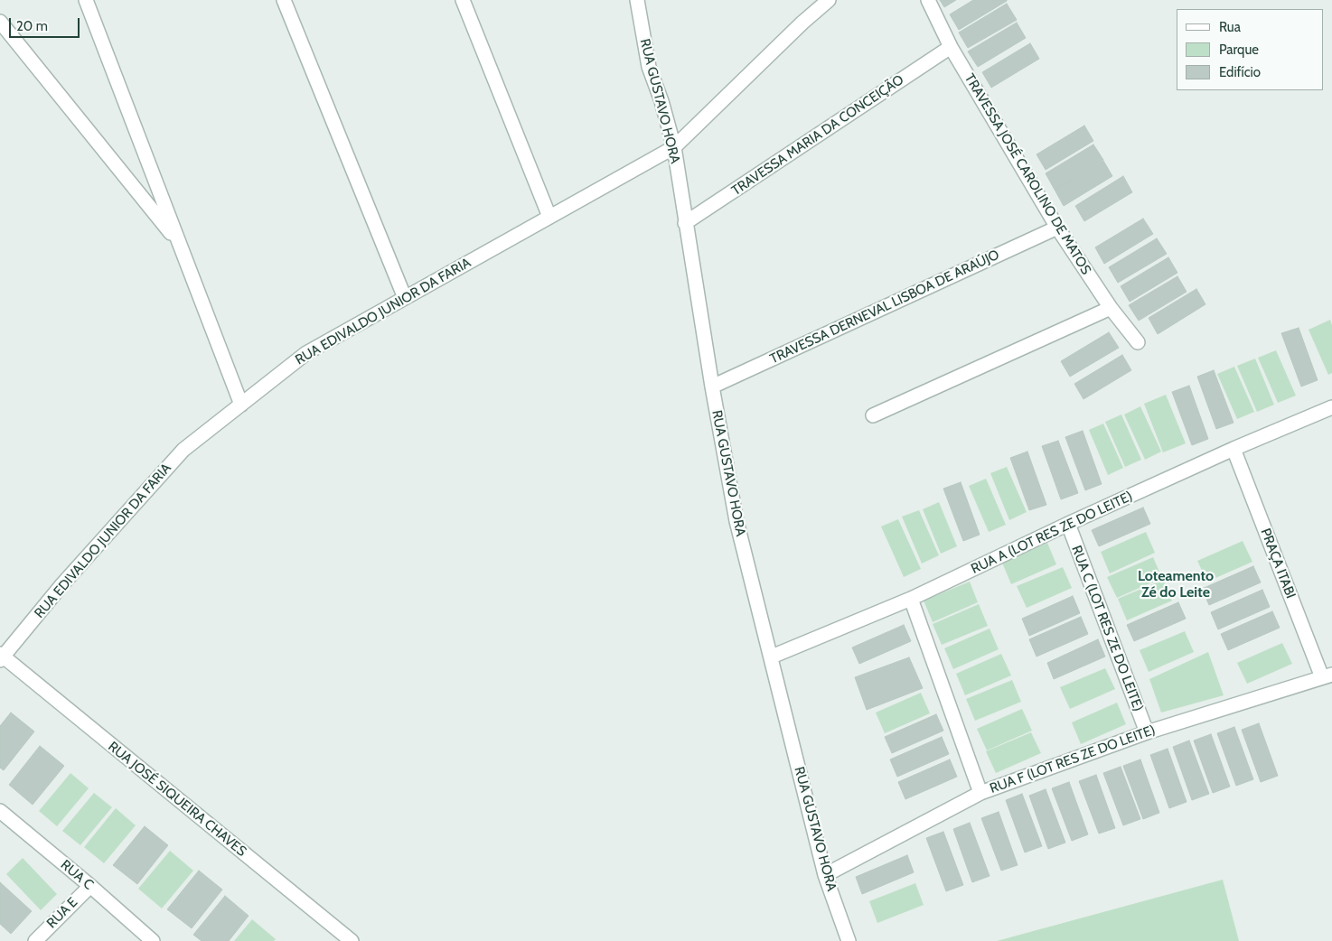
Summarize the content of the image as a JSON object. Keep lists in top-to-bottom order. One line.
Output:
{"streets":{"street":["RUA GUSTAVO HORA","TRAVESSA MARIA DA CONCEIÇÃO","TRAVESSA JOSÉ CAROLINO DE MATOS","TRAVESSA DERNEVAL LISBOA DE ARAÚJO","RUA EDIVALDO JUNIOR DA FARIA","RUA A (LOT RES ZE DO LEITE)","PRAÇA ITABI","RUA C (LOT RES ZE DO LEITE)","RUA F (LOT RES ZE DO LEITE)","RUA JOSÉ SIQUEIRA CHAVES","RUA C","RUA E"]},"crossings":[["RUA GUSTAVO HORA","TRAVESSA MARIA DA CONCEIÇÃO"],["RUA GUSTAVO HORA","TRAVESSA DERNEVAL LISBOA DE ARAÚJO"],["RUA GUSTAVO HORA","RUA EDIVALDO JUNIOR DA FARIA"],["RUA GUSTAVO HORA","RUA A (LOT RES ZE DO LEITE)"],["RUA GUSTAVO HORA","RUA F (LOT RES ZE DO LEITE)"],["TRAVESSA MARIA DA CONCEIÇÃO","TRAVESSA JOSÉ CAROLINO DE MATOS"],["TRAVESSA JOSÉ CAROLINO DE MATOS","TRAVESSA DERNEVAL LISBOA DE ARAÚJO"],["RUA EDIVALDO JUNIOR DA FARIA","RUA JOSÉ SIQUEIRA CHAVES"],["RUA A (LOT RES ZE DO LEITE)","PRAÇA ITABI"],["RUA A (LOT RES ZE DO LEITE)","RUA C (LOT RES ZE DO LEITE)"],["PRAÇA ITABI","RUA F (LOT RES ZE DO LEITE)"],["RUA C (LOT RES ZE DO LEITE)","RUA F (LOT RES ZE DO LEITE)"],["RUA C","RUA E"]],"districts":["Loteamento Zé do Leite"],"legend":["Rua","Parque","Edifício"],"scale_bar":"20 m"}
